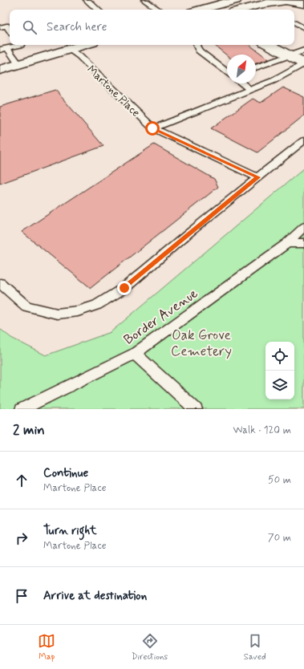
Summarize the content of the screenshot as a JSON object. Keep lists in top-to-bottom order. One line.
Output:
{"streets":{"lane":["Martone Place","Border Avenue"]},"parks":["Oak Grove Cemetery"],"north":"top right","page":{"search":"Search here","heading":["2 min","Walk · 120 m"],"list":[["Continue","Martone Place","50 m"],["Turn right","Martone Place","70 m"],"Arrive at destination"],"nav":["Map","Directions","Saved"]}}
